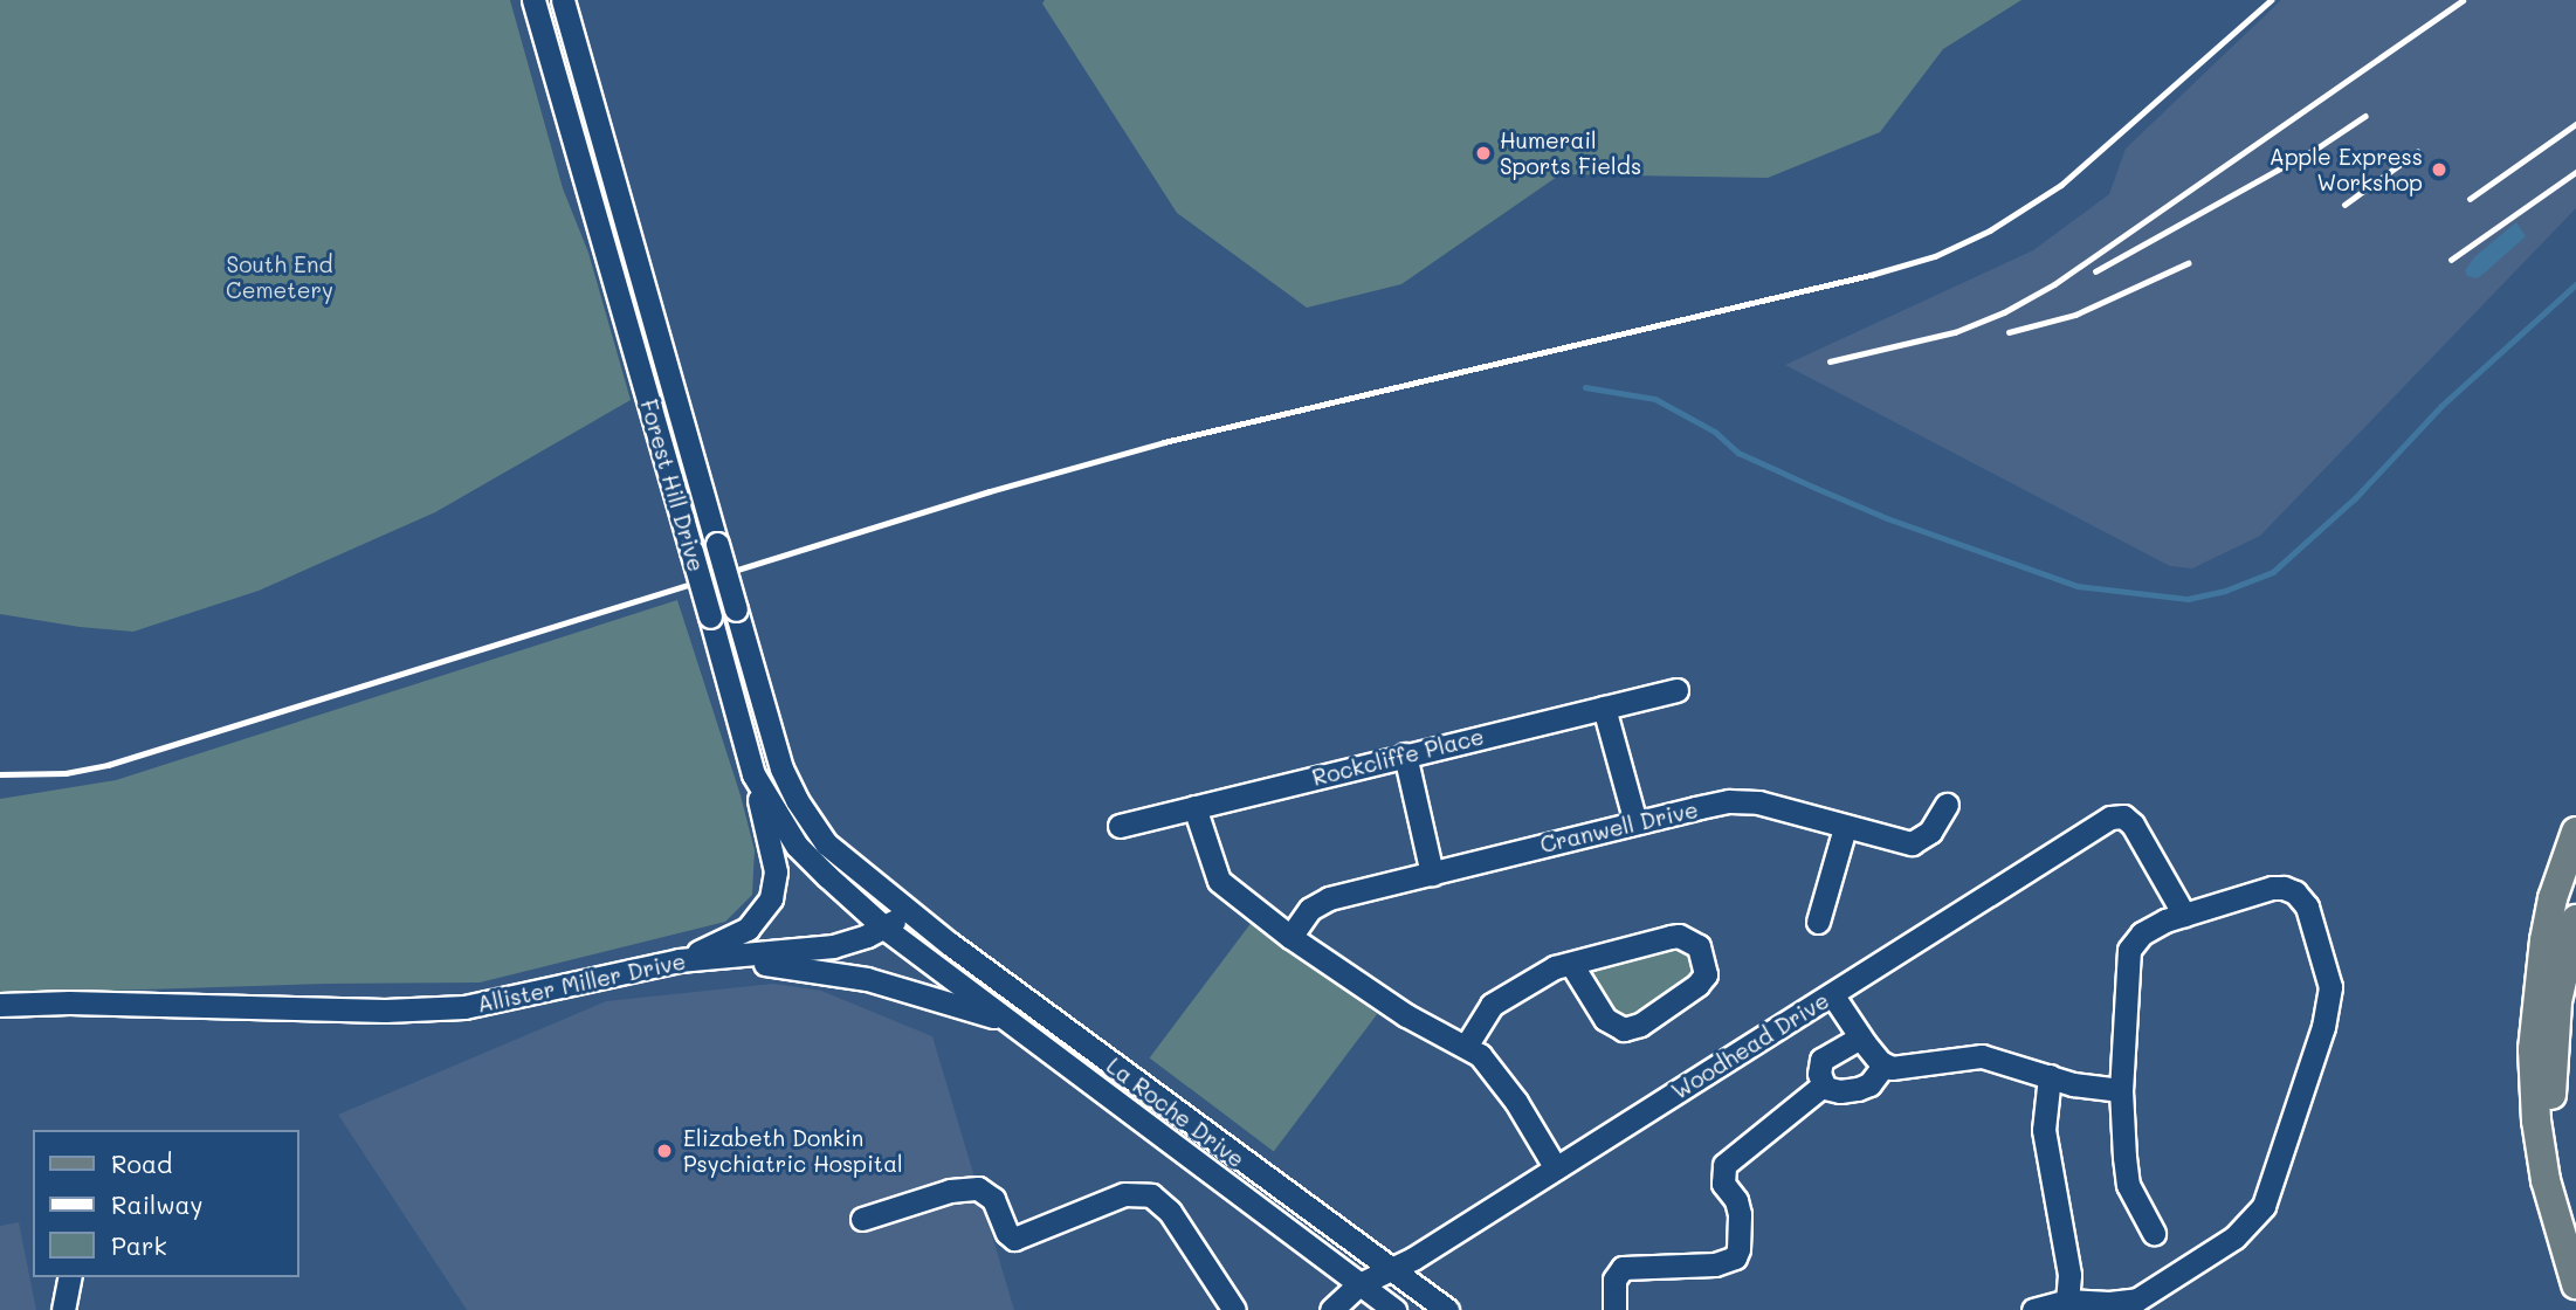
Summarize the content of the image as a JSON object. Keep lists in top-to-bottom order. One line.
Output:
{"streets":{"street":["Forest Hill Drive","Rockcliffe Place","Cranwell Drive","Allister Miller Drive","Woodhead Drive","La Roche Drive"]},"crossings":[["Forest Hill Drive","Allister Miller Drive"],["Forest Hill Drive","La Roche Drive"],["Allister Miller Drive","La Roche Drive"],["Woodhead Drive","La Roche Drive"]],"parks":["South End Cemetery"],"places":["Humerail Sports Fields","Apple Express Workshop","Elizabeth Donkin Psychiatric Hospital"],"legend":["Road","Railway","Park"]}
